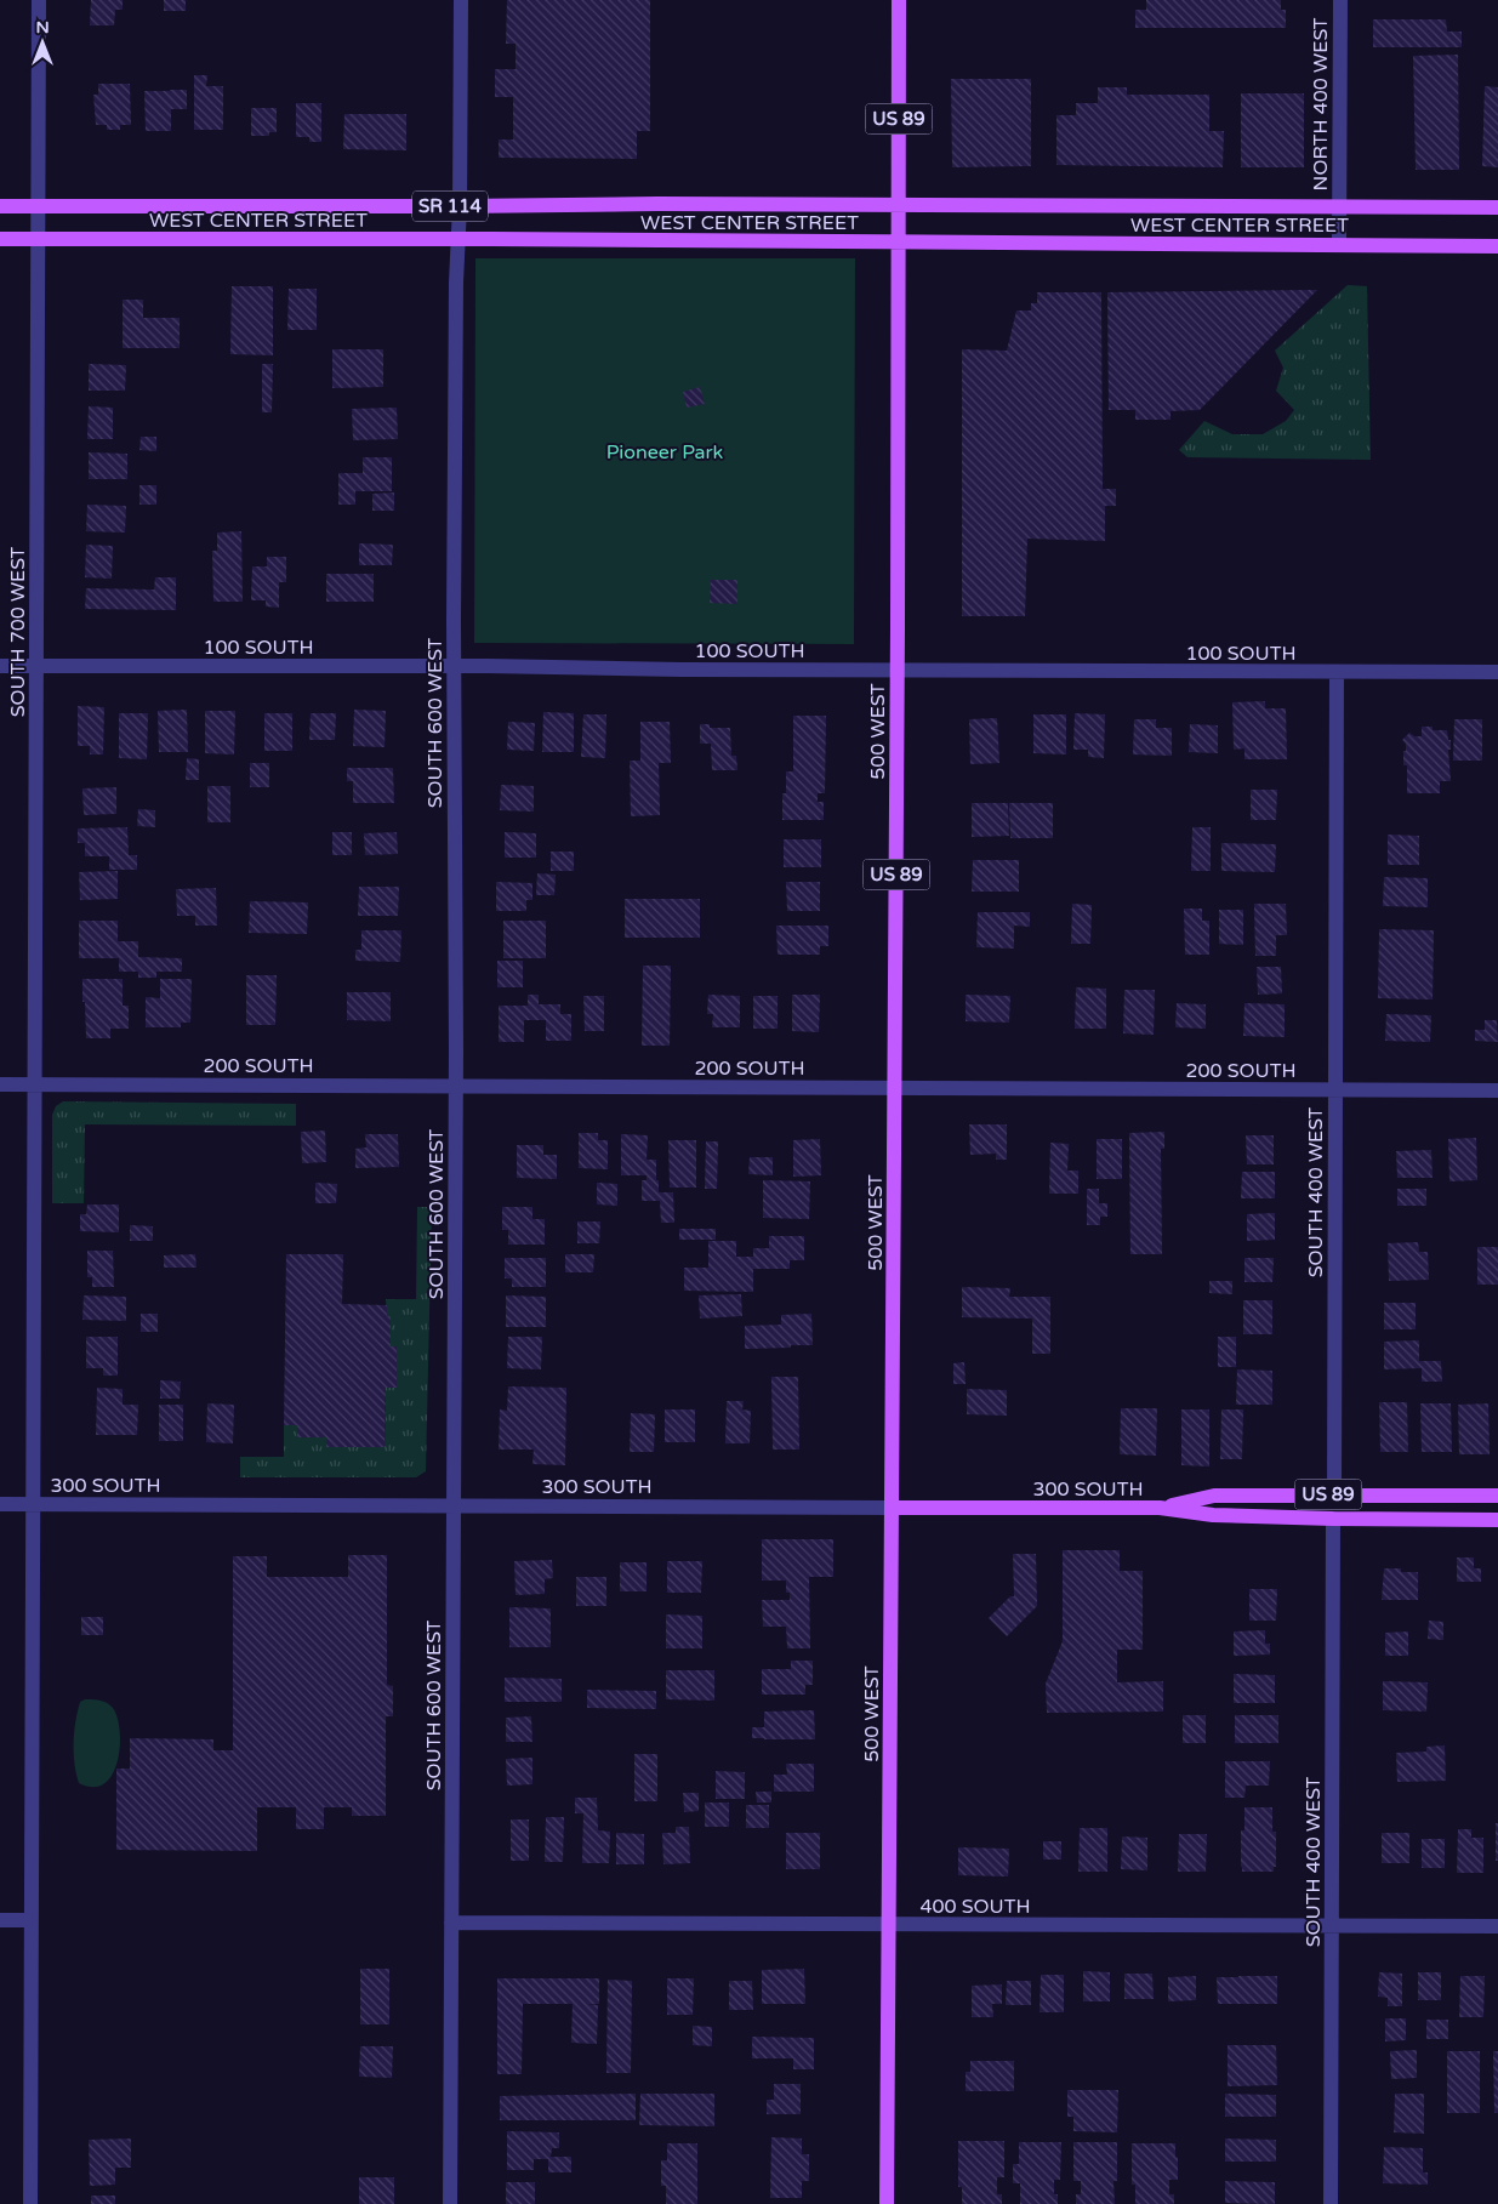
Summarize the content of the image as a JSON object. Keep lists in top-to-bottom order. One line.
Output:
{"streets":{"main road":["US 89","SR 114","WEST CENTER STREET","500 WEST","300 SOUTH"],"street":["NORTH 400 WEST","SOUTH 700 WEST","100 SOUTH","SOUTH 600 WEST","200 SOUTH","SOUTH 400 WEST","400 SOUTH"]},"crossings":[["NORTH 400 WEST","WEST CENTER STREET"],["US 89","WEST CENTER STREET"],["US 89","500 WEST"],["WEST CENTER STREET","SOUTH 700 WEST"],["WEST CENTER STREET","SOUTH 600 WEST"],["WEST CENTER STREET","500 WEST"],["SOUTH 700 WEST","100 SOUTH"],["SOUTH 700 WEST","200 SOUTH"],["SOUTH 700 WEST","300 SOUTH"],["100 SOUTH","SOUTH 600 WEST"],["100 SOUTH","500 WEST"],["100 SOUTH","SOUTH 400 WEST"],["SOUTH 600 WEST","200 SOUTH"],["SOUTH 600 WEST","300 SOUTH"],["SOUTH 600 WEST","400 SOUTH"],["500 WEST","200 SOUTH"],["500 WEST","300 SOUTH"],["500 WEST","400 SOUTH"],["200 SOUTH","SOUTH 400 WEST"],["SOUTH 400 WEST","300 SOUTH"],["SOUTH 400 WEST","400 SOUTH"]],"parks":["Pioneer Park"],"north":"top"}
